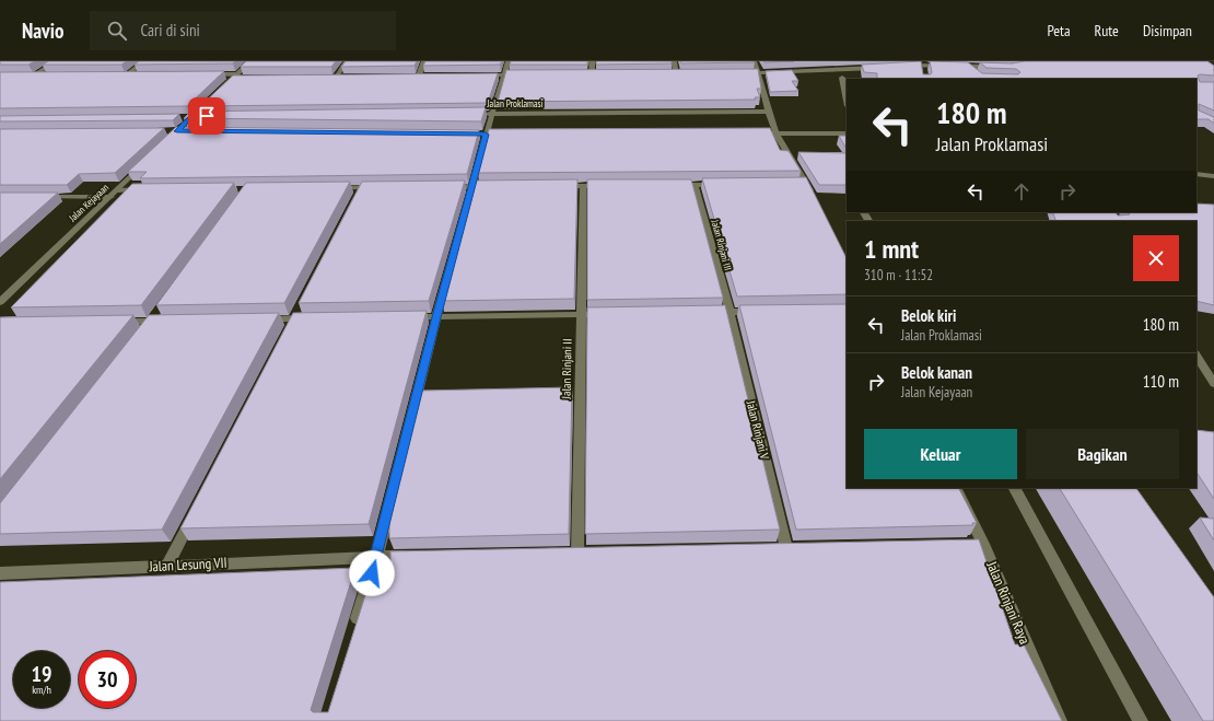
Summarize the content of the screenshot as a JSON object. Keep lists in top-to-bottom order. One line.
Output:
{"streets":{"street":["Jalan Proklamasi","Jalan Kejayaan","Jalan Rinjani III","Jalan Rinjani II","Jalan Rinjani V","Jalan Lesung VII","Jalan Rinjani Raya"]},"crossings":[["Jalan Rinjani III","Jalan Rinjani V"]],"page":{"header":"Navio","search":"Cari di sini","nav":["Peta","Rute","Disimpan"],"turn":["180 m","Jalan Proklamasi"],"heading":["1 mnt","310 m · 11:52"],"list":[{"name":"Belok kiri","note":"Jalan Proklamasi","value":"180 m"},{"name":"Belok kanan","note":"Jalan Kejayaan","value":"110 m"}],"buttons":["Keluar","Bagikan"],"speed":"19 km/h","limit":"30"}}
